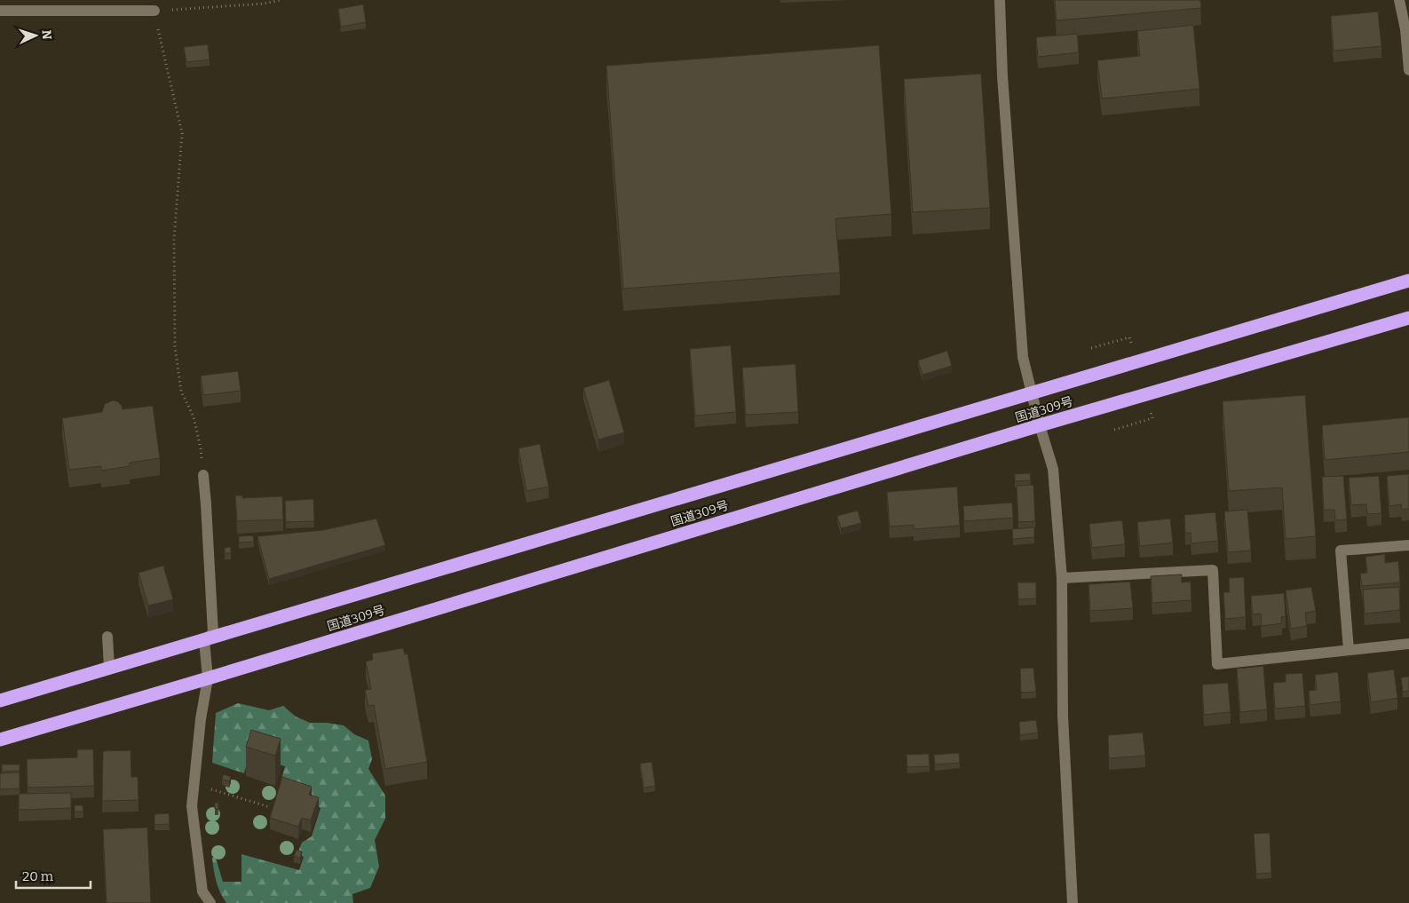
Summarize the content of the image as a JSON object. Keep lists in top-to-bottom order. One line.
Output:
{"streets":{"highway":["国道309号"]},"scale_bar":"20 m","north":"right"}
